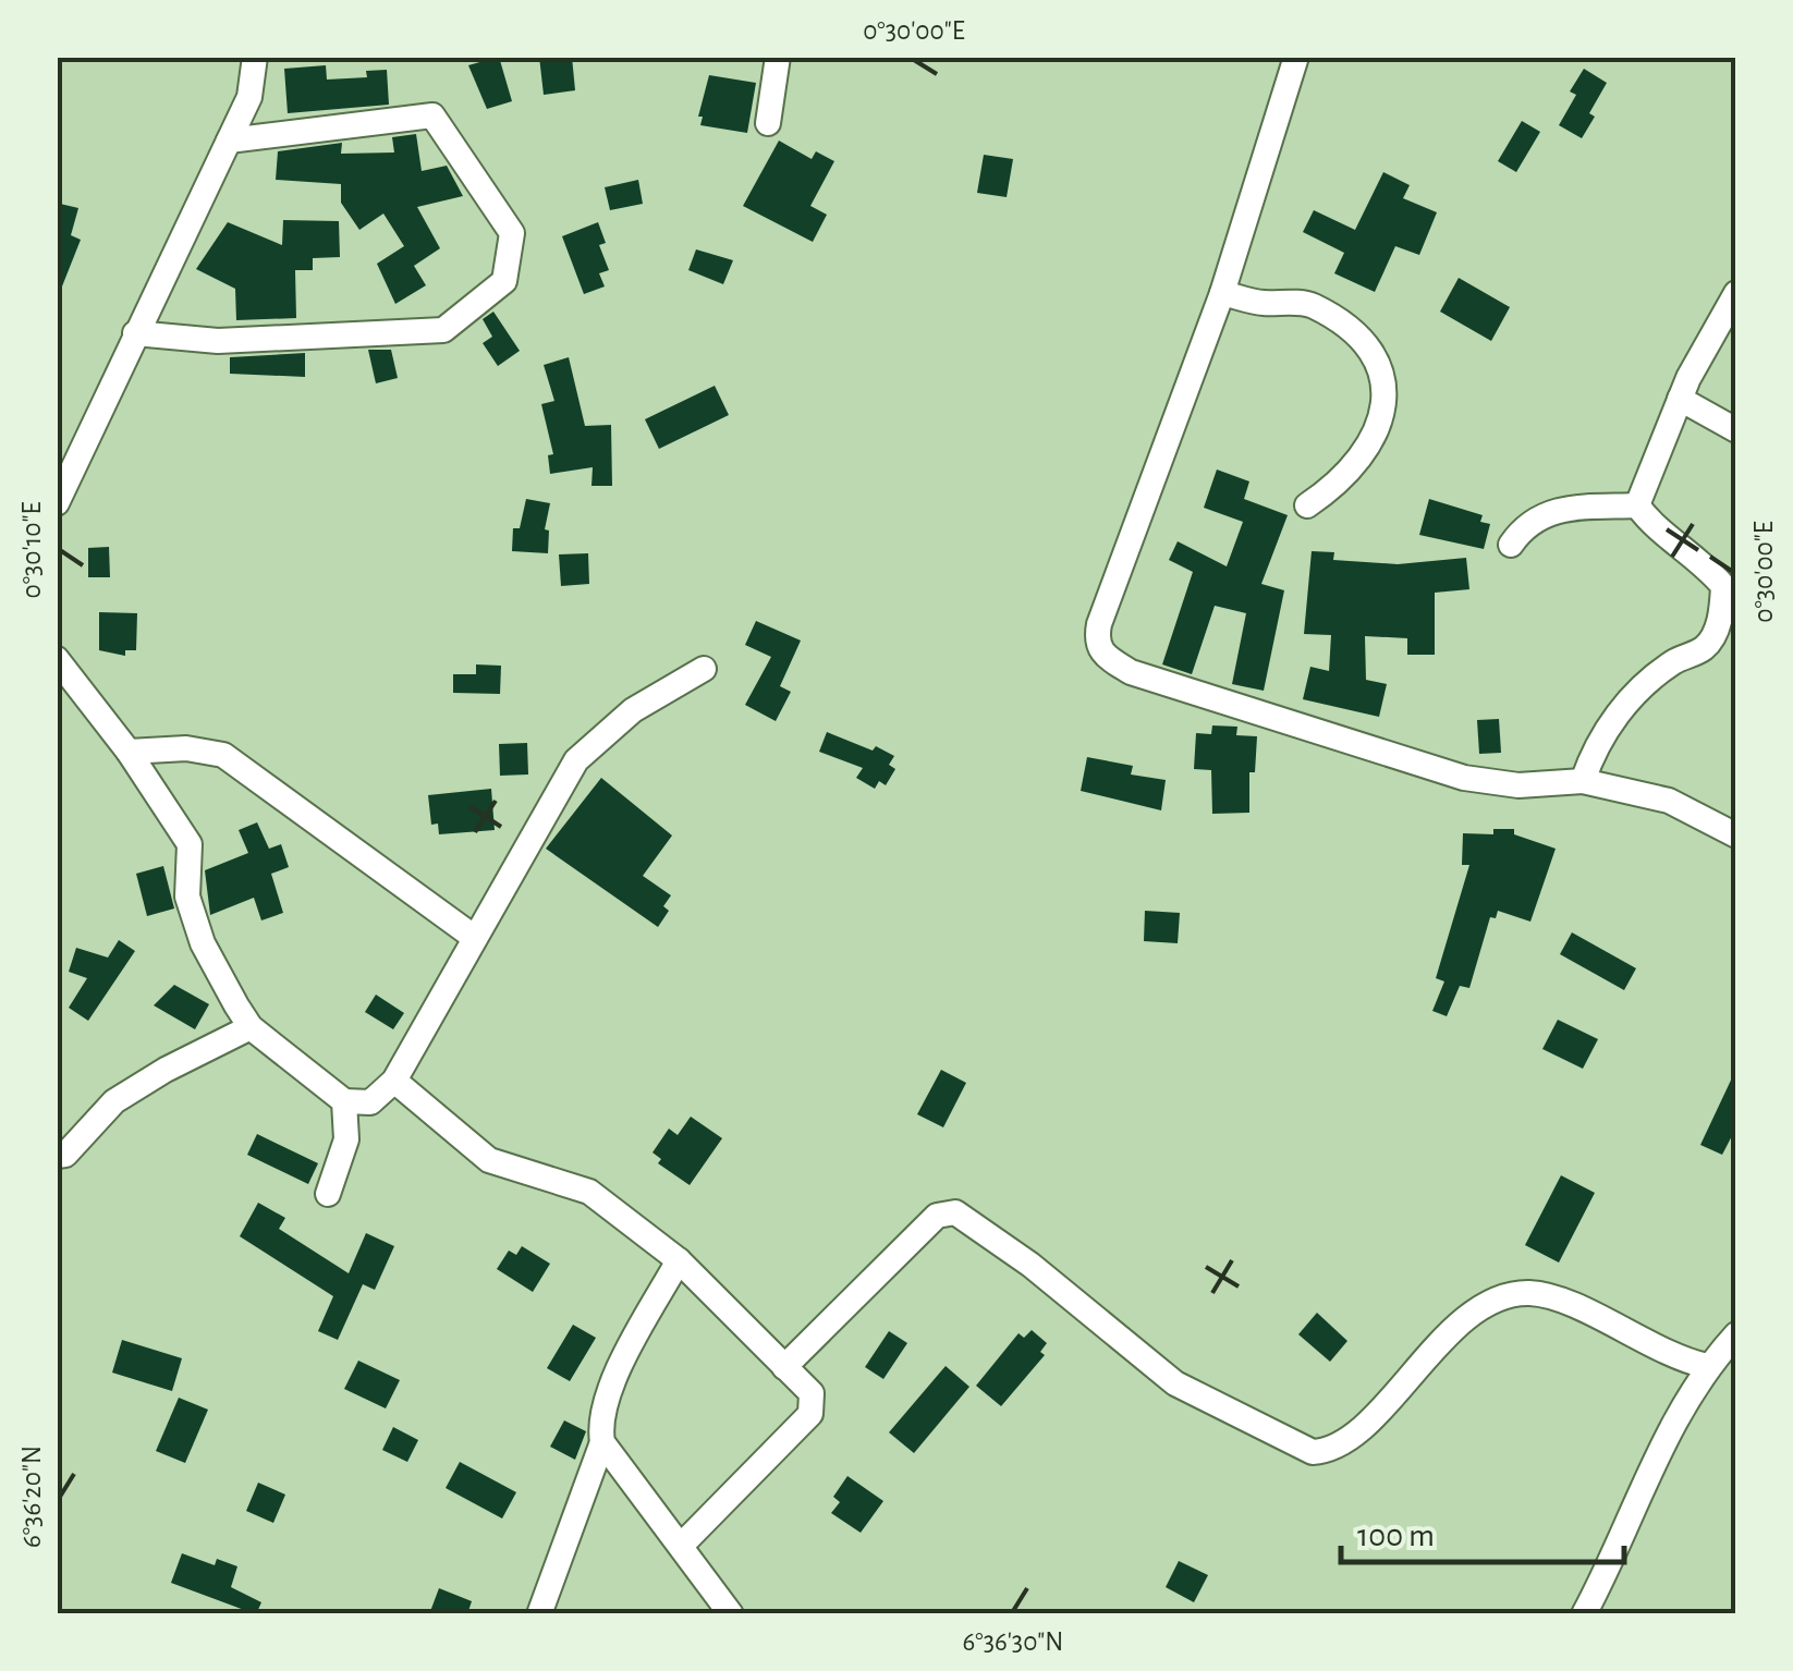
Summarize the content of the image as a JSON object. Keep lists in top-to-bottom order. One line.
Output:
{"scale_bar":"100 m","coordinates":["0°30'00\"E","0°30'10\"E","6°36'20\"N","6°36'30\"N"]}
